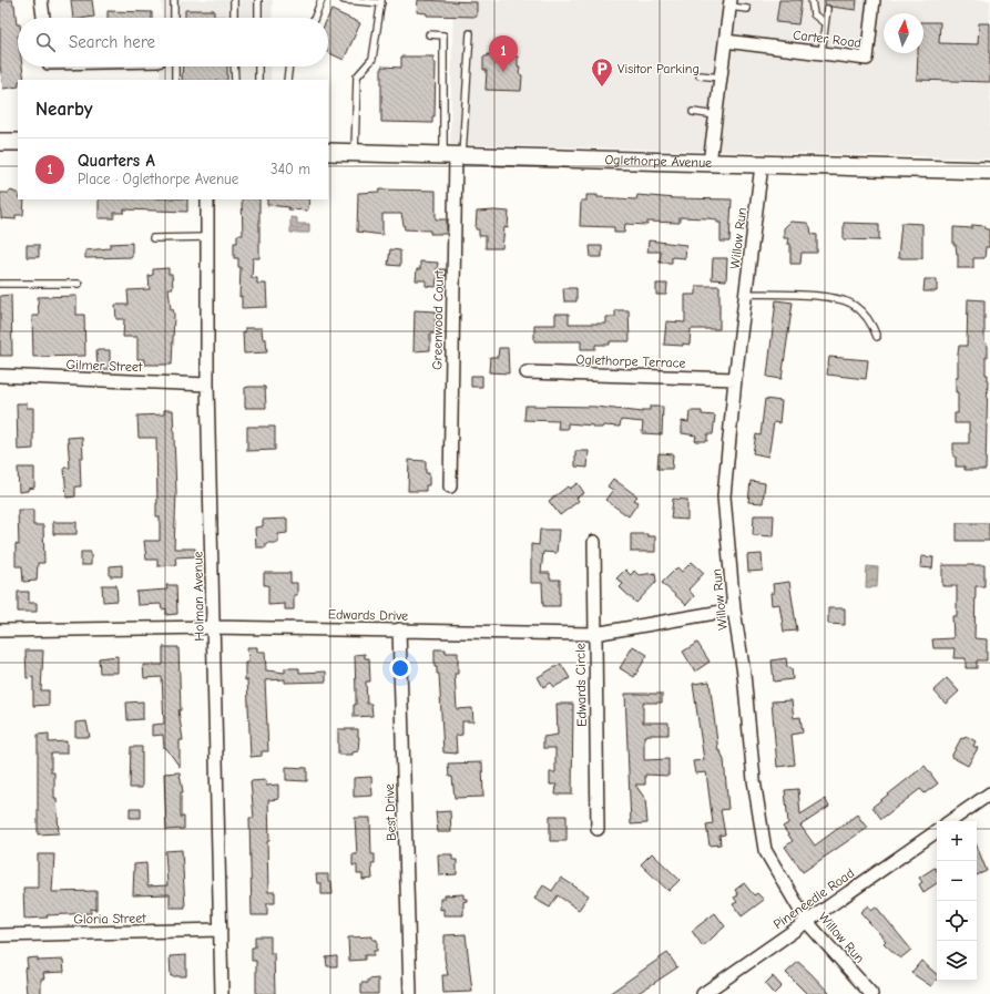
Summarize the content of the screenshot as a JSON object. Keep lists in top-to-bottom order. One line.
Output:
{"streets":{"main road":["Oglethorpe Avenue"],"street":["Carter Road","Willow Run","Greenwood Court","Oglethorpe Terrace","Gilmer Street","Holman Avenue","Edwards Drive","Edwards Circle","Best Drive","Pineneedle Road","Gloria Street"]},"crossings":[["Oglethorpe Avenue","Willow Run"],["Oglethorpe Avenue","Greenwood Court"],["Willow Run","Oglethorpe Terrace"],["Willow Run","Edwards Drive"],["Willow Run","Pineneedle Road"],["Gilmer Street","Holman Avenue"],["Holman Avenue","Edwards Drive"],["Holman Avenue","Gloria Street"],["Edwards Drive","Edwards Circle"],["Edwards Drive","Best Drive"]],"places":{"parking":["Visitor Parking"]},"north":"top","page":{"search":"Search here","pins":"1","heading":"Nearby","list":[{"mark":"1","name":"Quarters A","note":"Place · Oglethorpe Avenue","value":"340 m"}],"map_buttons":["+","−"]}}
